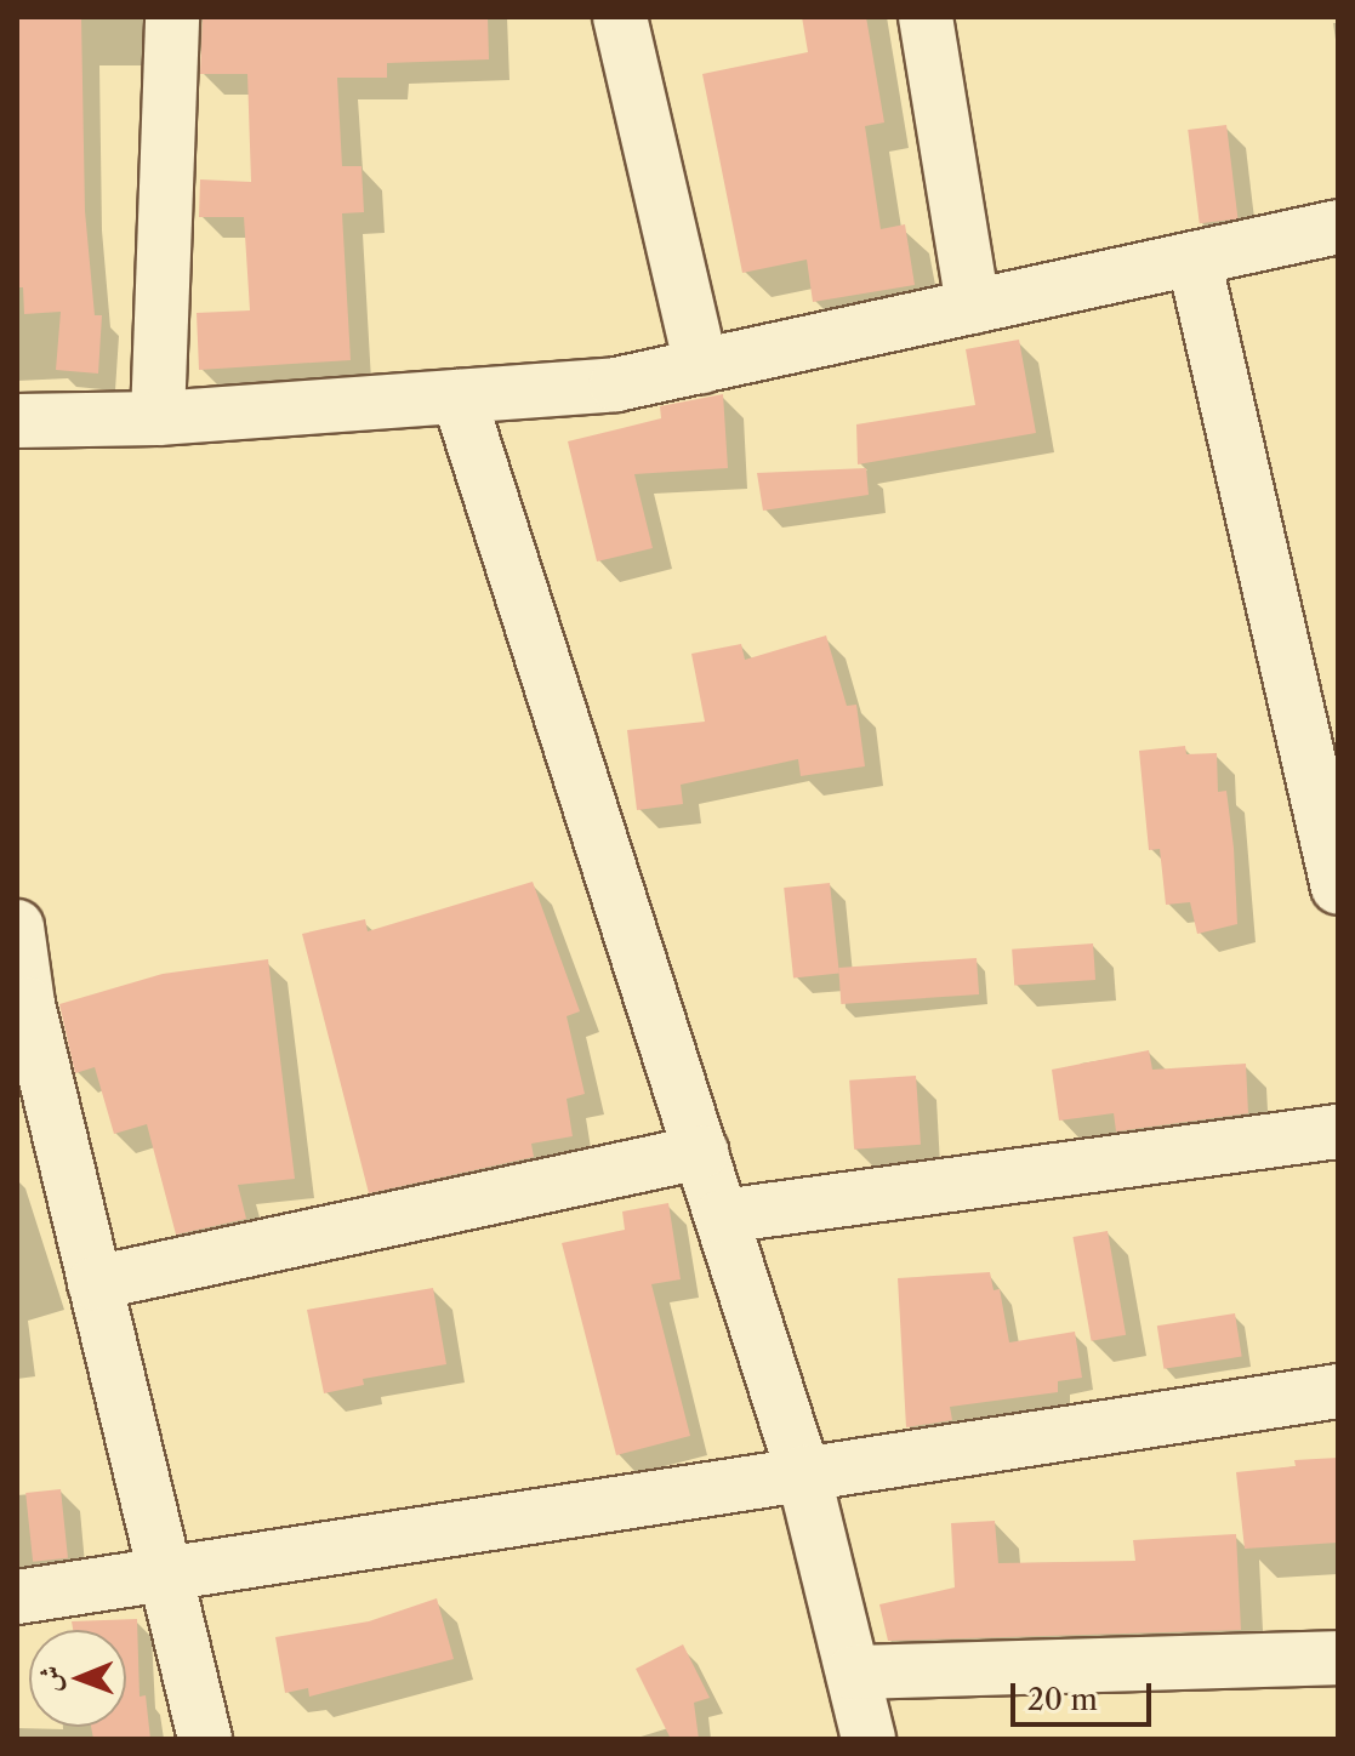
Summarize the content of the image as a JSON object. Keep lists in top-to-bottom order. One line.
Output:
{"scale_bar":"20 m","north":"left"}
